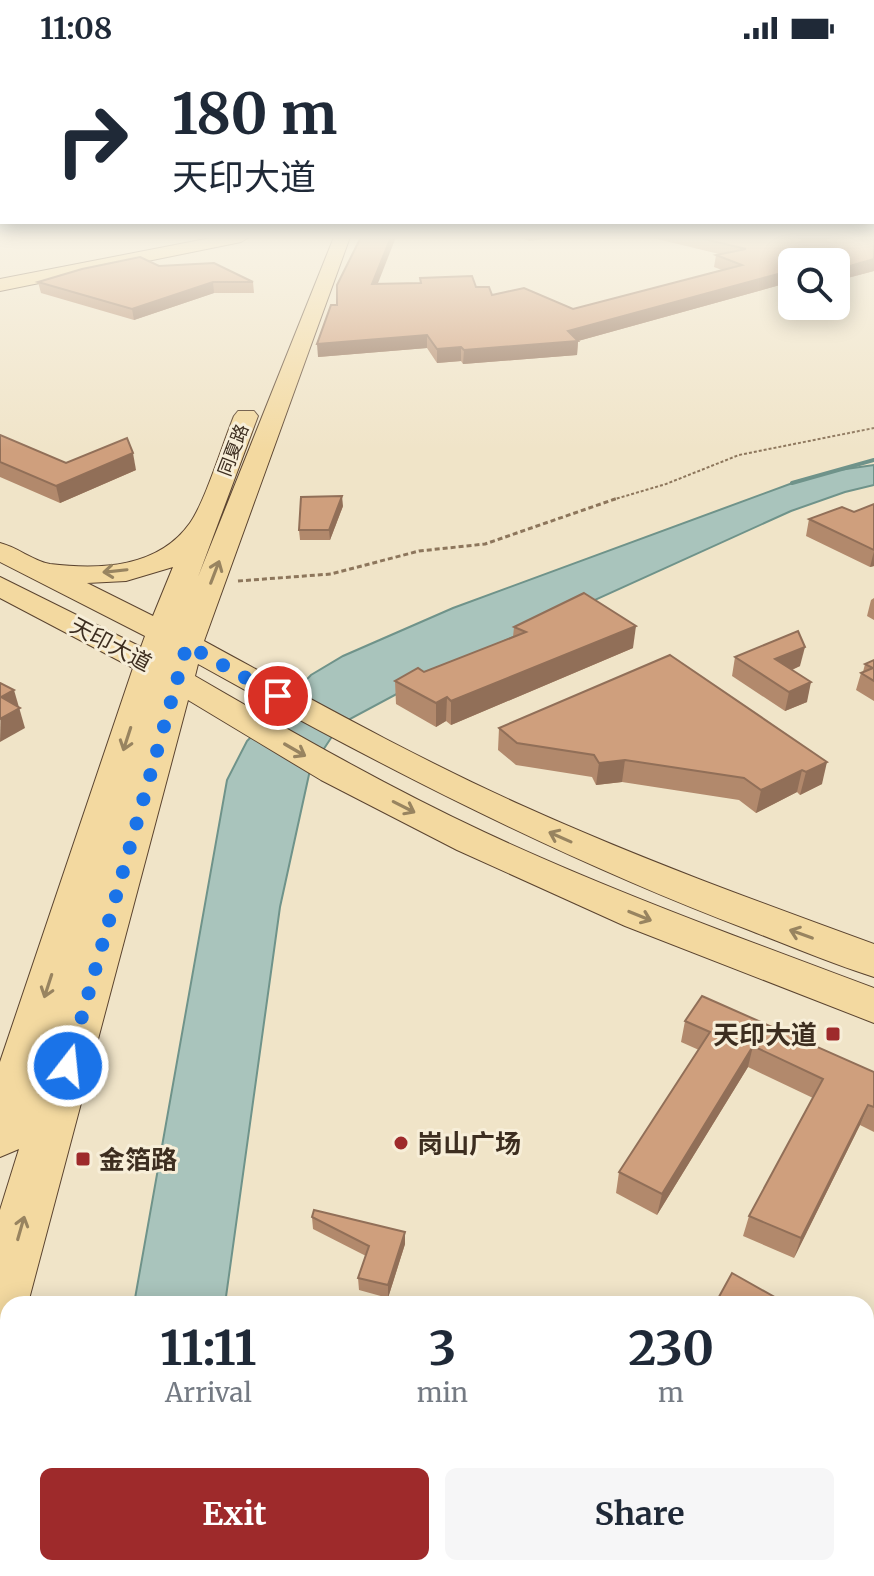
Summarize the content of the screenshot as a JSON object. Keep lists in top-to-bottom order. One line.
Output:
{"streets":{"main road":["同夏路","天印大道"]},"crossings":[["同夏路","天印大道"]],"places":{"transit":["天印大道","金箔路"],"other":["岗山广场"]},"page":{"status":"11:08","turn":["180 m","天印大道"],"eta":["11:11","Arrival","3","min","230","m"],"buttons":["Exit","Share"]}}
